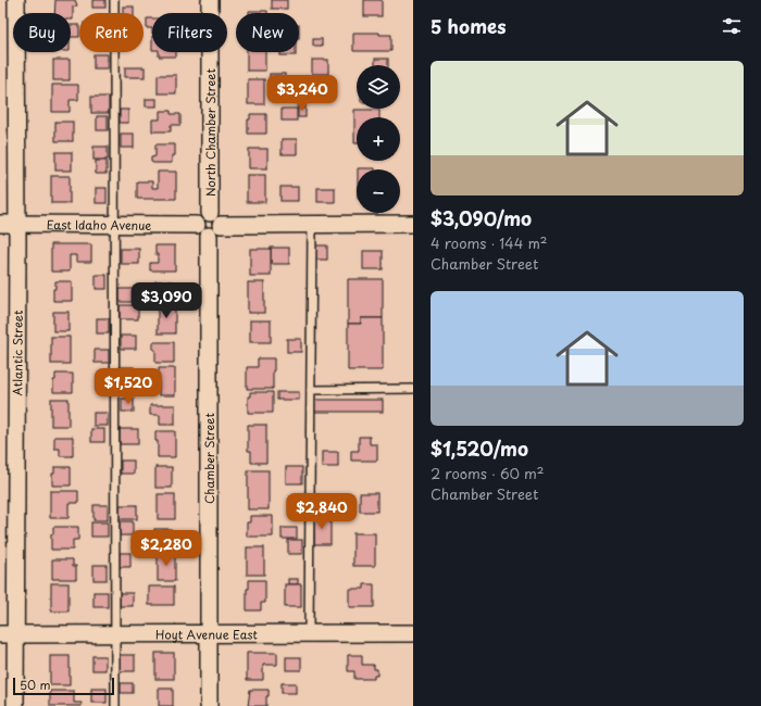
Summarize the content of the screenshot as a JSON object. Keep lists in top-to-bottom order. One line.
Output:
{"streets":{"street":["North Chamber Street","East Idaho Avenue","Atlantic Street","Chamber Street","Hoyt Avenue East"]},"crossings":[["North Chamber Street","East Idaho Avenue"],["North Chamber Street","Chamber Street"],["East Idaho Avenue","Atlantic Street"],["East Idaho Avenue","Chamber Street"],["Atlantic Street","Hoyt Avenue East"],["Chamber Street","Hoyt Avenue East"]],"scale_bar":"50 m","page":{"heading":"5 homes","chip":["Buy","Rent","Filters","New"],"list":[{"name":"$3,090/mo","note":"4 rooms · 144 m² · Chamber Street"},{"name":"$1,520/mo","note":"2 rooms · 60 m² · Chamber Street"}],"map_buttons":["+","−"],"price":["$3,240","$3,090","$1,520","$2,840","$2,280"],"scale":"50 m"}}
